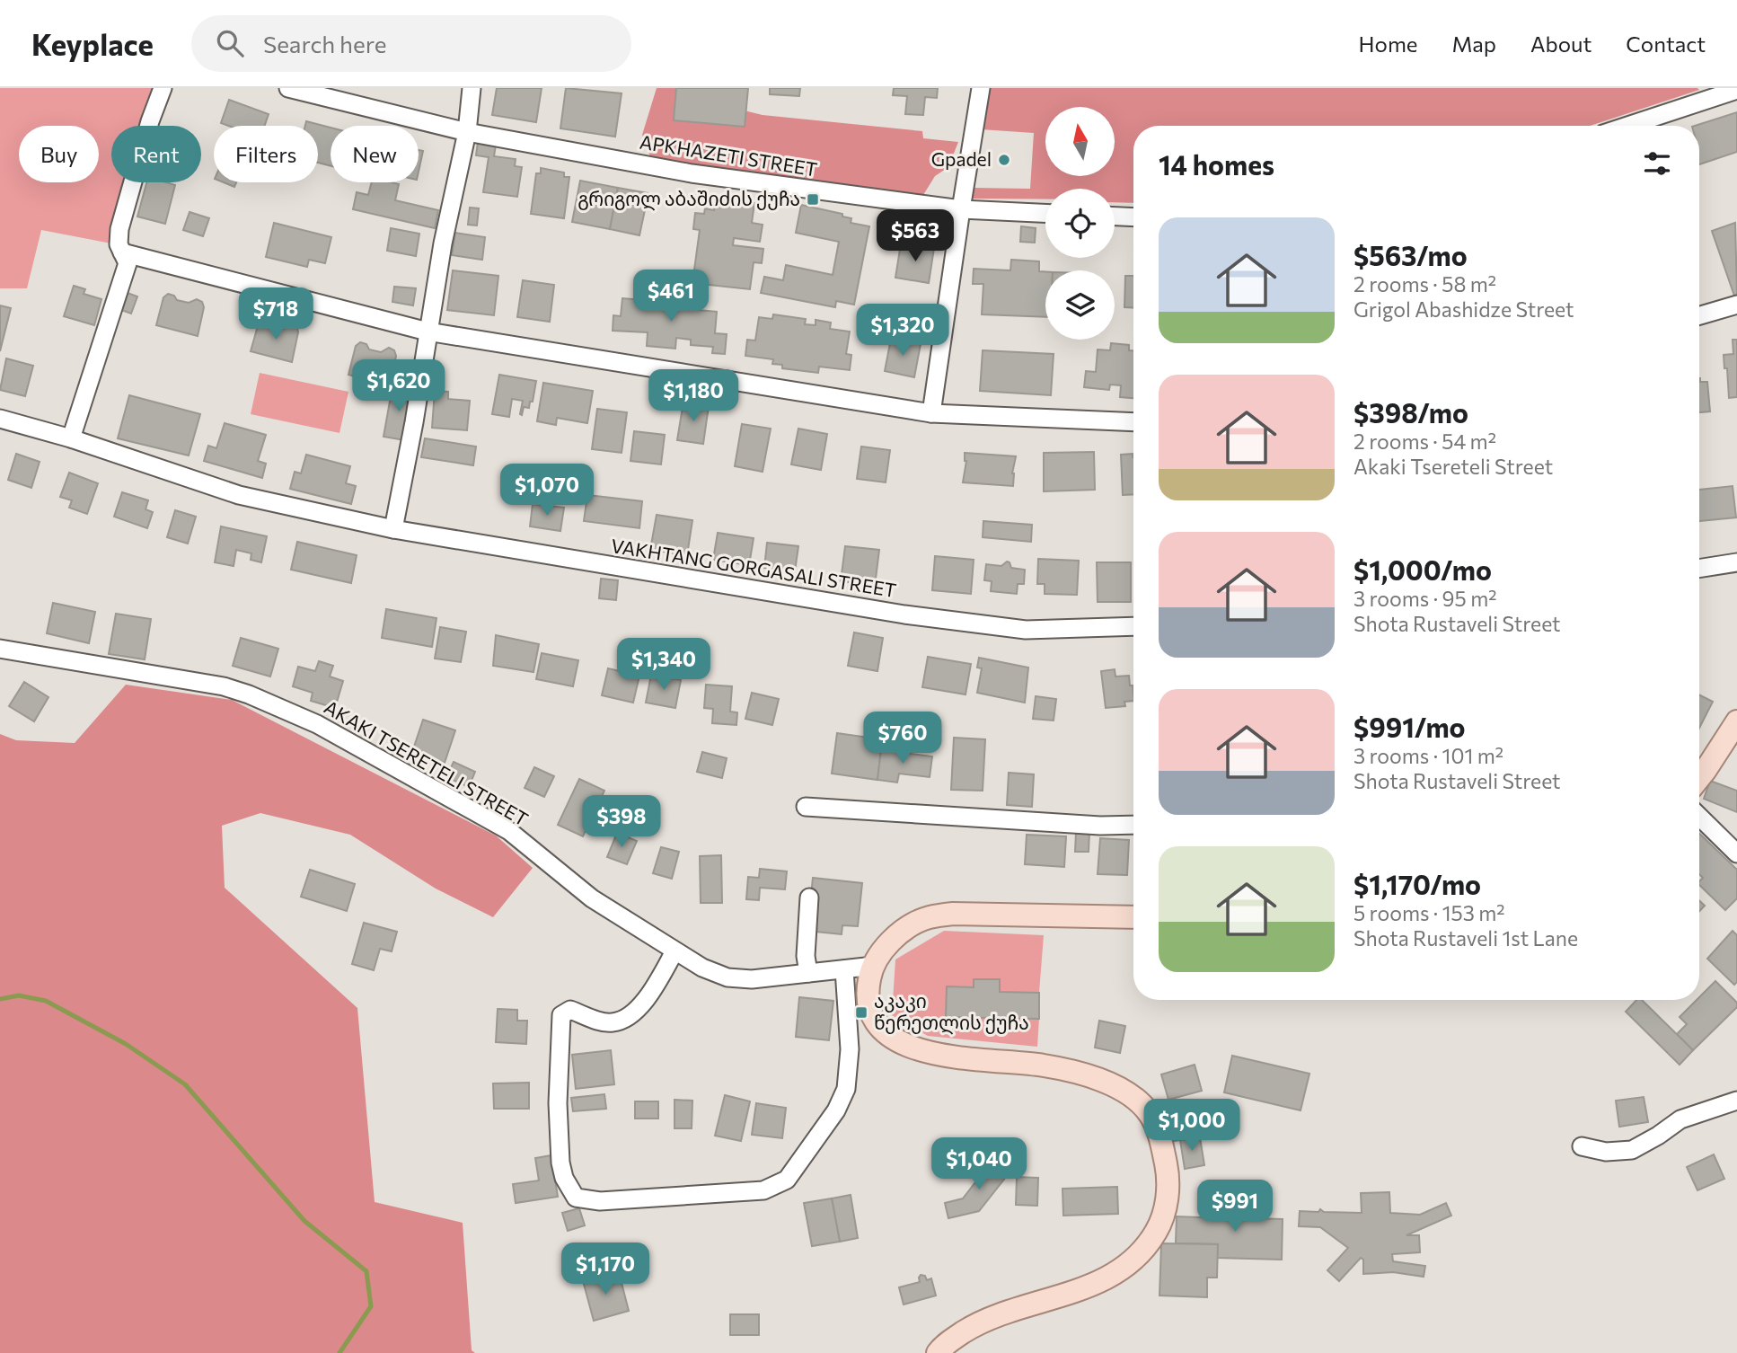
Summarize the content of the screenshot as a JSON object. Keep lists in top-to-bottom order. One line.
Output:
{"streets":{"street":["APKHAZETI STREET","VAKHTANG GORGASALI STREET","AKAKI TSERETELI STREET"]},"places":{"other":["Gpadel"],"transit":["გრიგოლ აბაშიძის ქუჩა","აკაკი წერეთლის ქუჩა"]},"north":"top","page":{"header":"Keyplace","search":"Search here","nav":["Home","Map","About","Contact"],"chip":["Buy","Rent","Filters","New"],"heading":"14 homes","list":[{"name":"$563/mo","note":"2 rooms · 58 m² · Grigol Abashidze Street"},{"name":"$398/mo","note":"2 rooms · 54 m² · Akaki Tsereteli Street"},{"name":"$1,000/mo","note":"3 rooms · 95 m² · Shota Rustaveli Street"},{"name":"$991/mo","note":"3 rooms · 101 m² · Shota Rustaveli Street"},{"name":"$1,170/mo","note":"5 rooms · 153 m² · Shota Rustaveli 1st Lane"}],"price":["$563","$461","$718","$1,320","$1,620","$1,180","$1,070","$1,340","$760","$398","$1,000","$1,040","$991","$1,170"]}}
